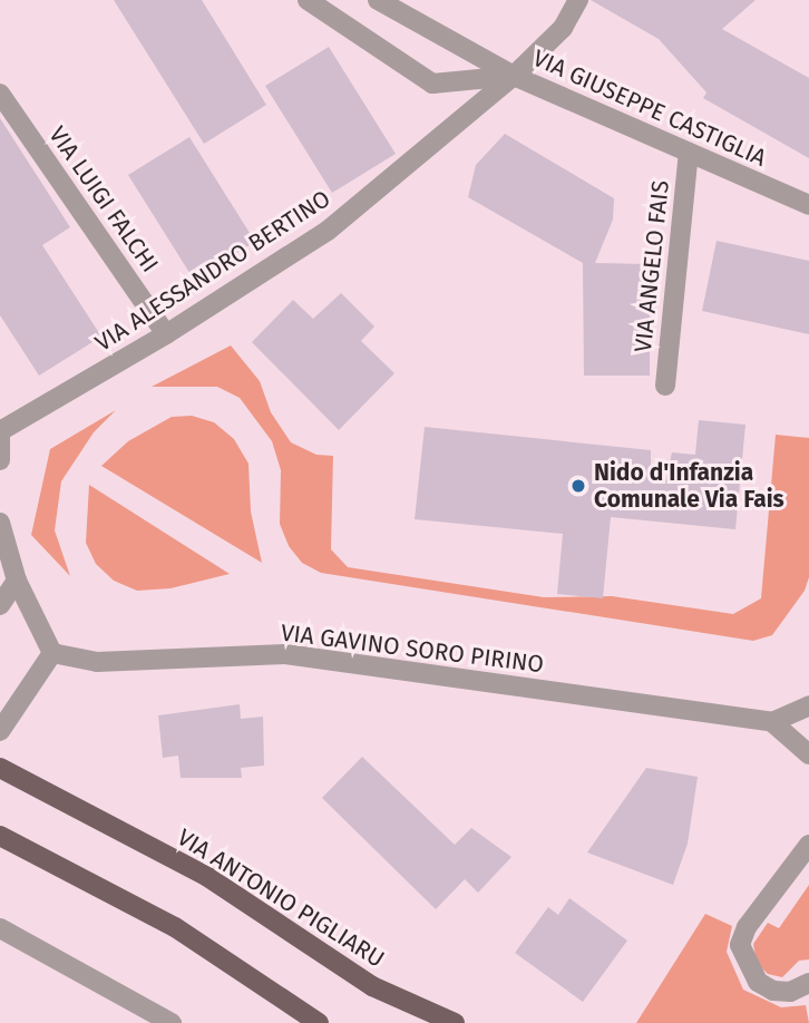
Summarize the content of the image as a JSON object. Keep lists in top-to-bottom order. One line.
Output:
{"streets":{"main road":["VIA ANTONIO PIGLIARU"],"street":["VIA GIUSEPPE CASTIGLIA","VIA LUIGI FALCHI","VIA ANGELO FAIS","VIA ALESSANDRO BERTINO","VIA GAVINO SORO PIRINO"]},"crossings":[["VIA GIUSEPPE CASTIGLIA","VIA ANGELO FAIS"],["VIA GIUSEPPE CASTIGLIA","VIA ALESSANDRO BERTINO"],["VIA LUIGI FALCHI","VIA ALESSANDRO BERTINO"]],"places":["Nido d'Infanzia Comunale Via Fais"]}
